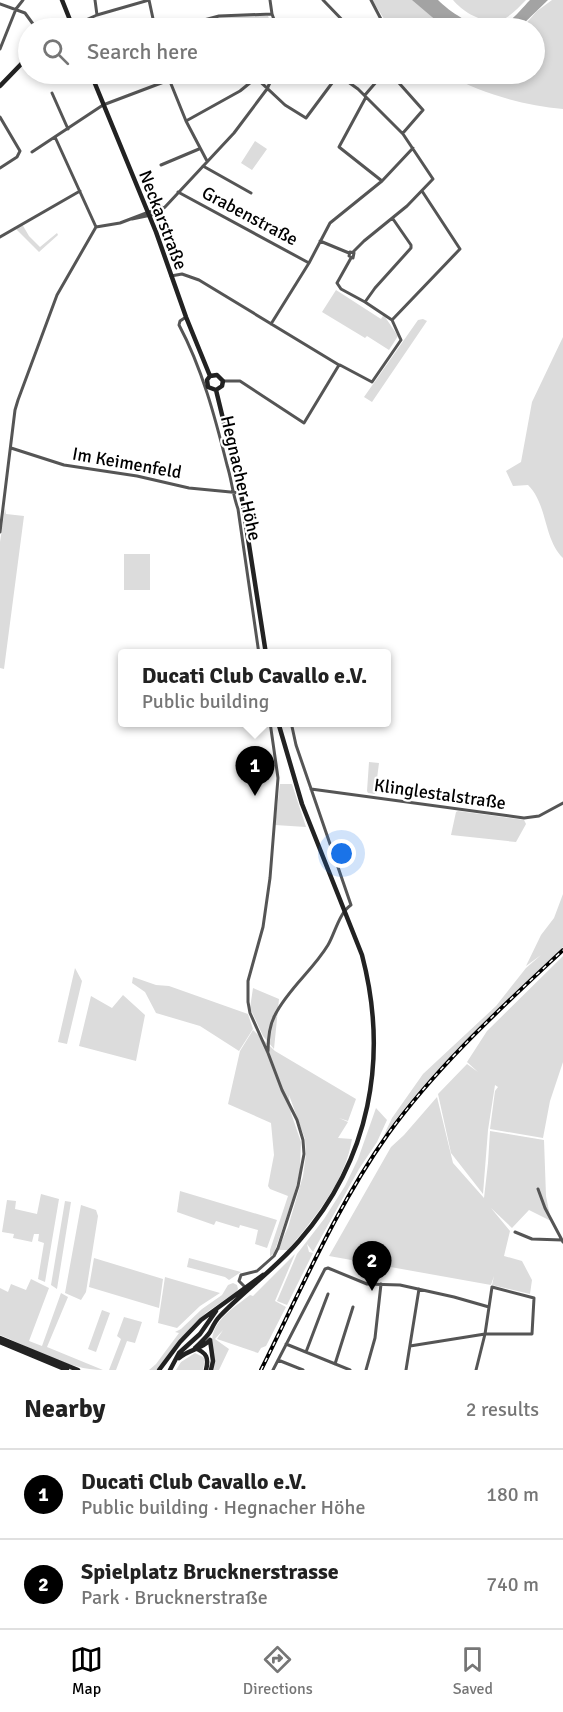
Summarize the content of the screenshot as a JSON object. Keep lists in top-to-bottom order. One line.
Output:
{"streets":{"main road":["Neckarstraße","Hegnacher Höhe"],"street":["Grabenstraße","Im Keimenfeld","Klinglestalstraße"]},"crossings":[["Neckarstraße","Hegnacher Höhe"],["Im Keimenfeld","Hegnacher Höhe"]],"page":{"search":"Search here","popup":["Ducati Club Cavallo e.V.","Public building"],"pins":["1","2"],"heading":["Nearby","2 results"],"list":[{"mark":"1","name":"Ducati Club Cavallo e.V.","note":"Public building · Hegnacher Höhe","value":"180 m"},{"mark":"2","name":"Spielplatz Brucknerstrasse","note":"Park · Brucknerstraße","value":"740 m"}],"nav":["Map","Directions","Saved"]}}
